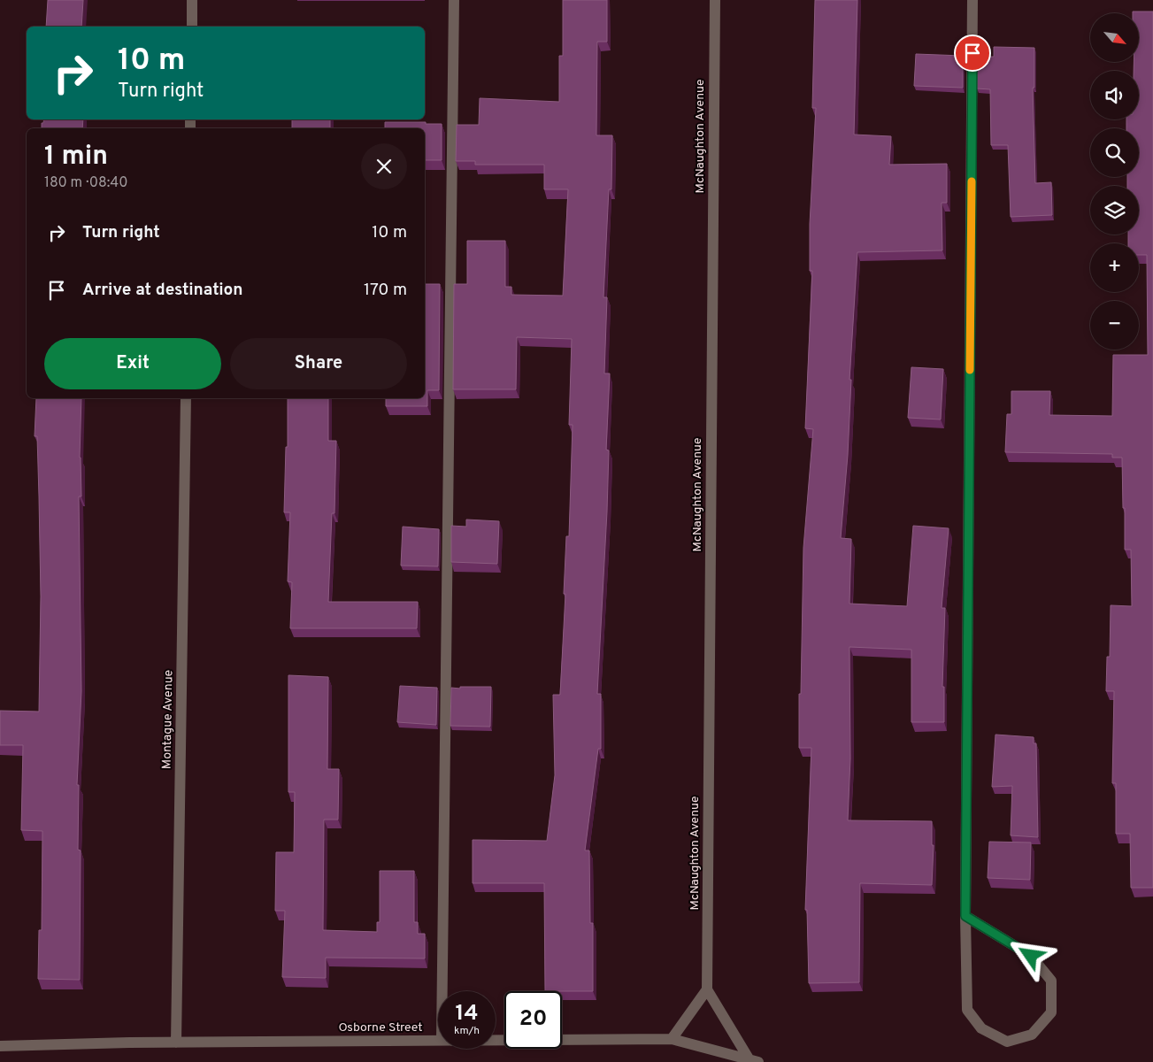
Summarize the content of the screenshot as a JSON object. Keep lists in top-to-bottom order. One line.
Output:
{"streets":{"street":["McNaughton Avenue","Montague Avenue","Osborne Street"]},"crossings":[["Montague Avenue","Osborne Street"]],"north":"bottom right","page":{"map_buttons":["+","−"],"turn":["10 m","Turn right"],"heading":["1 min","180 m · 08:40"],"list":[{"name":"Turn right","value":"10 m"},{"name":"Arrive at destination","value":"170 m"}],"buttons":["Exit","Share"],"speed":"14 km/h","limit":"20"}}
